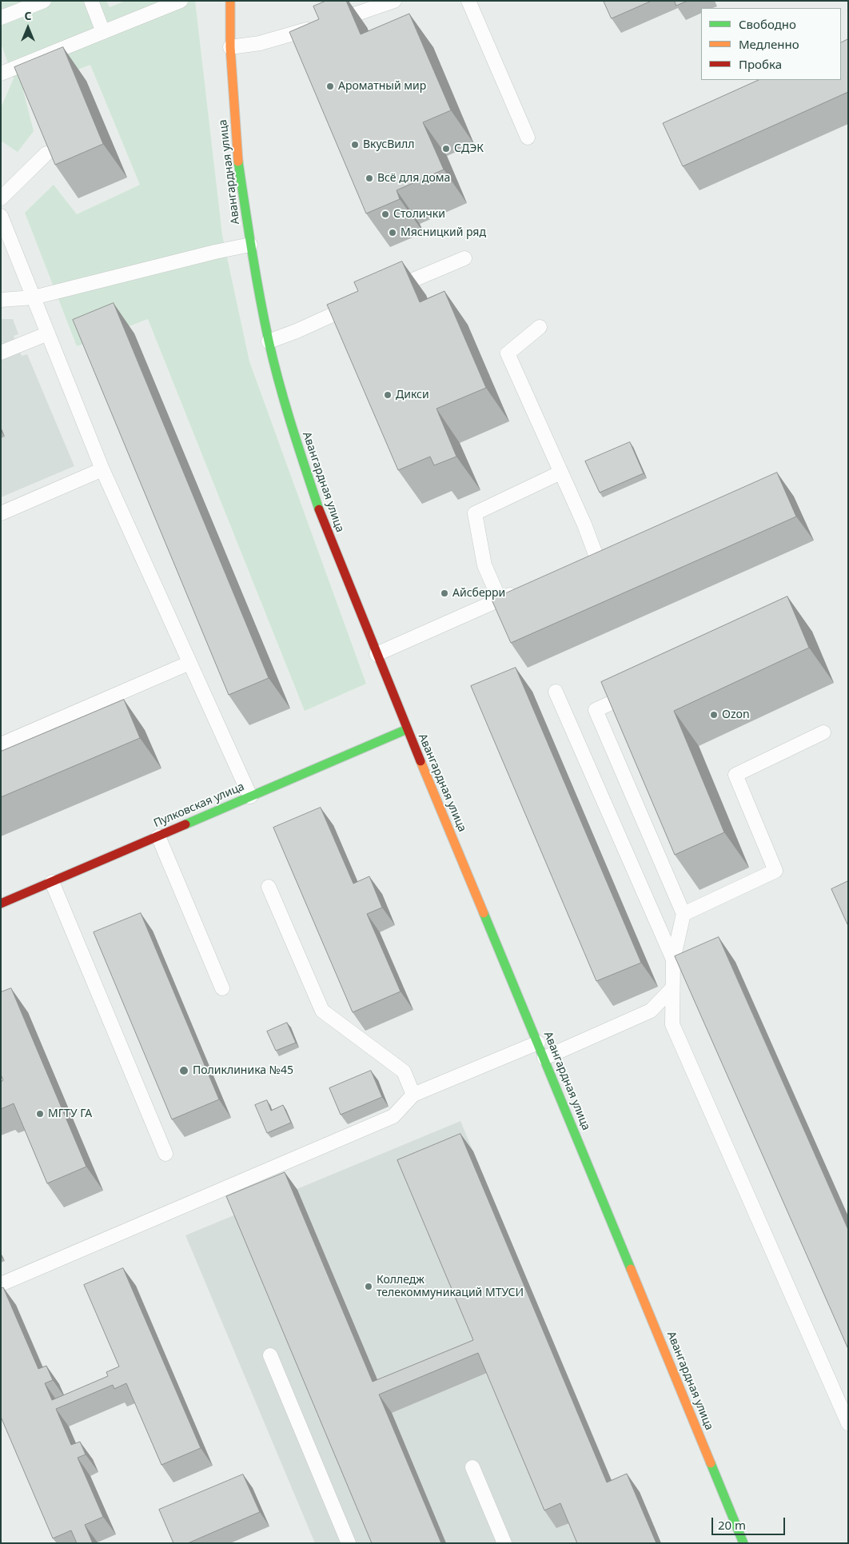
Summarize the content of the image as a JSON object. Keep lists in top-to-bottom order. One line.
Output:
{"streets":{"main road":["Авангардная улица","Пулковская улица"]},"crossings":[["Авангардная улица","Пулковская улица"]],"places":["Ароматный мир","ВкусВилл","СДЭК","Всё для дома","Столички","Мясницкий ряд","Дикси","Айсберри","Ozon","Поликлиника №45","МГТУ ГА","Колледж телекоммуникаций МТУСИ"],"legend":["Свободно","Медленно","Пробка"],"scale_bar":"20 m","north":"top"}
